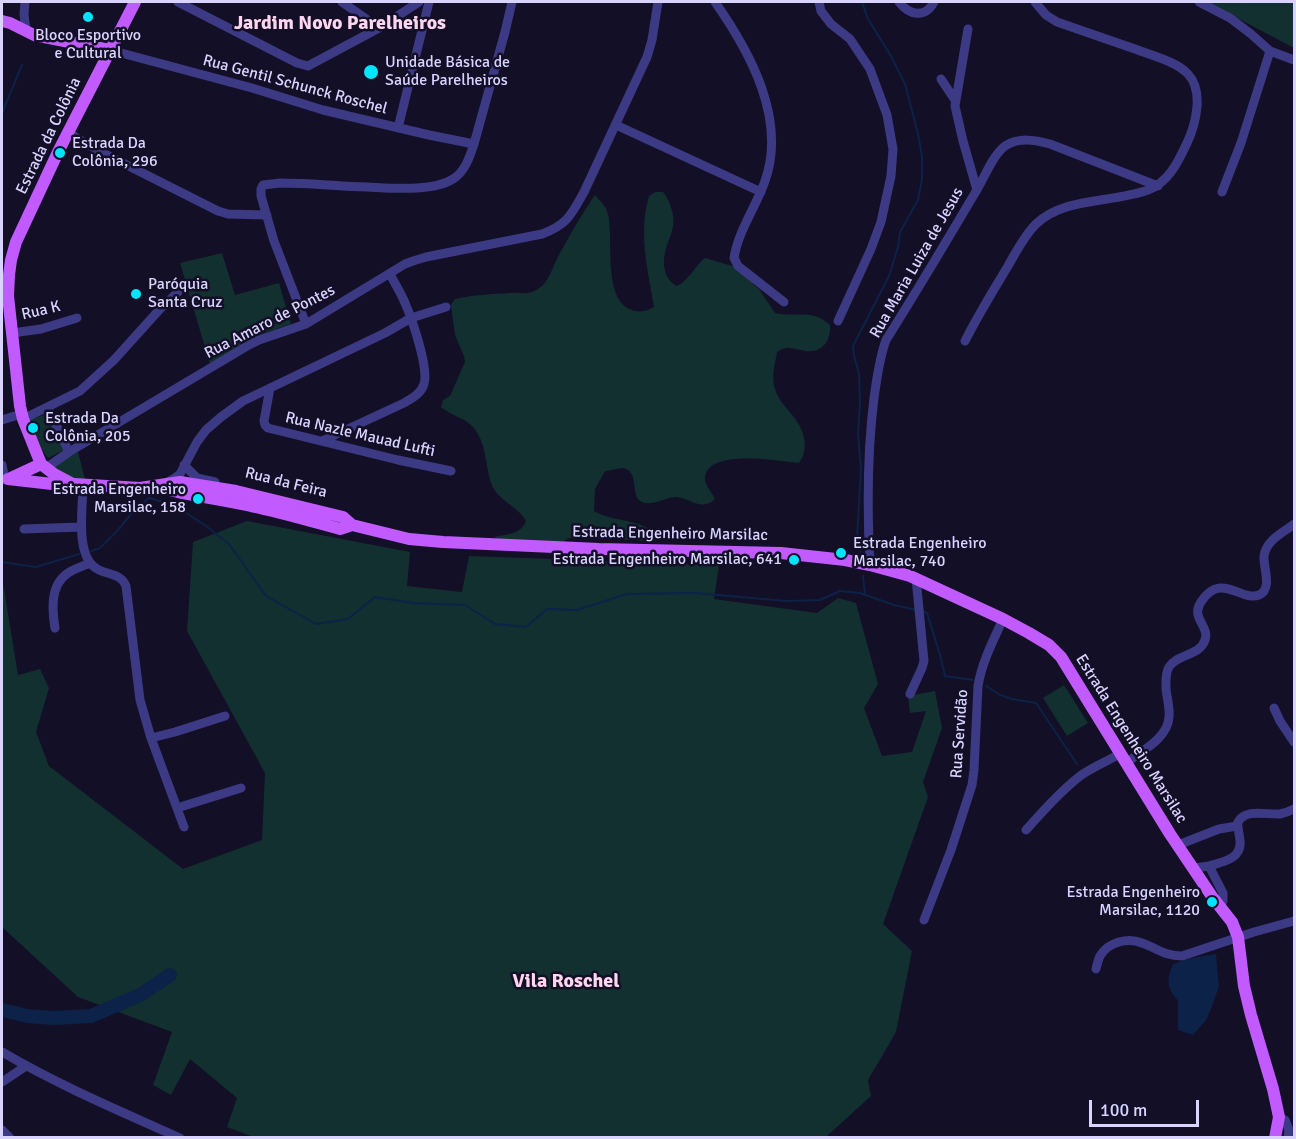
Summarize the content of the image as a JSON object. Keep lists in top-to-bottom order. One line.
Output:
{"streets":{"main road":["Estrada da Colônia","Estrada Engenheiro Marsilac"],"street":["Rua Gentil Schunck Roschel","Rua Maria Luiza de Jesus","Rua K","Rua Amaro de Pontes","Rua Nazle Mauad Lufti","Rua Servidão"]},"crossings":[["Rua Gentil Schunck Roschel","Estrada da Colônia"],["Estrada da Colônia","Rua K"],["Estrada da Colônia","Rua Amaro de Pontes"],["Estrada da Colônia","Estrada Engenheiro Marsilac"],["Rua Maria Luiza de Jesus","Estrada Engenheiro Marsilac"],["Rua Amaro de Pontes","Estrada Engenheiro Marsilac"],["Estrada Engenheiro Marsilac","Rua Servidão"]],"districts":["Jardim Novo Parelheiros","Vila Roschel"],"places":["Bloco Esportivo e Cultural","Unidade Básica de Saúde Parelheiros","Estrada Da Colônia, 296","Paróquia Santa Cruz","Estrada Da Colônia, 205","Estrada Engenheiro Marsilac, 158","Estrada Engenheiro Marsilac, 740","Estrada Engenheiro Marsilac, 641","Estrada Engenheiro Marsilac, 1120"],"scale_bar":"100 m"}
